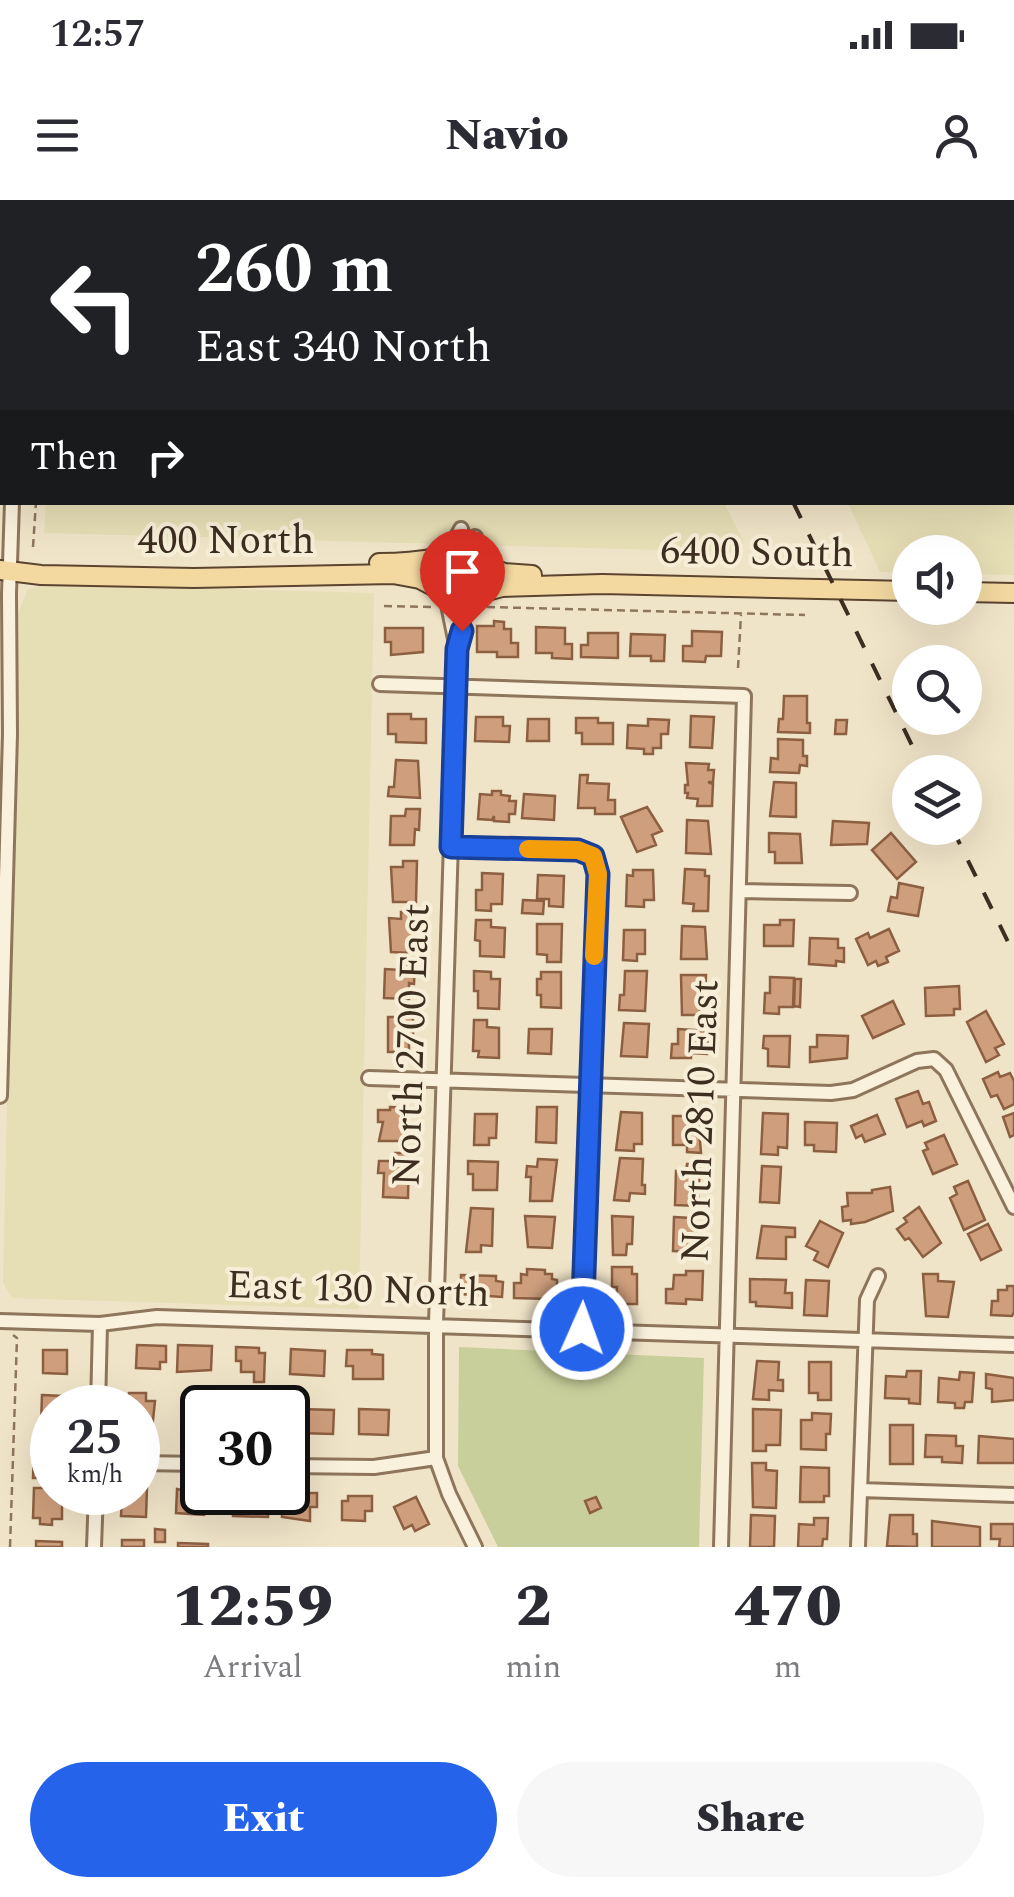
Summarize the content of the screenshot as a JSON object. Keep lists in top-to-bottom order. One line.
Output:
{"streets":{"main road":["400 North","6400 South"],"street":["North 2700 East","North 2810 East","East 130 North"]},"crossings":[["400 North","6400 South"],["400 North","North 2700 East"],["6400 South","North 2700 East"],["North 2700 East","North 2810 East"],["North 2700 East","East 130 North"],["North 2810 East","East 130 North"]],"page":{"status":"12:57","header":"Navio","turn":["260 m","East 340 North"],"then":"Then","speed":"25 km/h","limit":"30","eta":["12:59","Arrival","2","min","470","m"],"buttons":["Exit","Share"]}}
